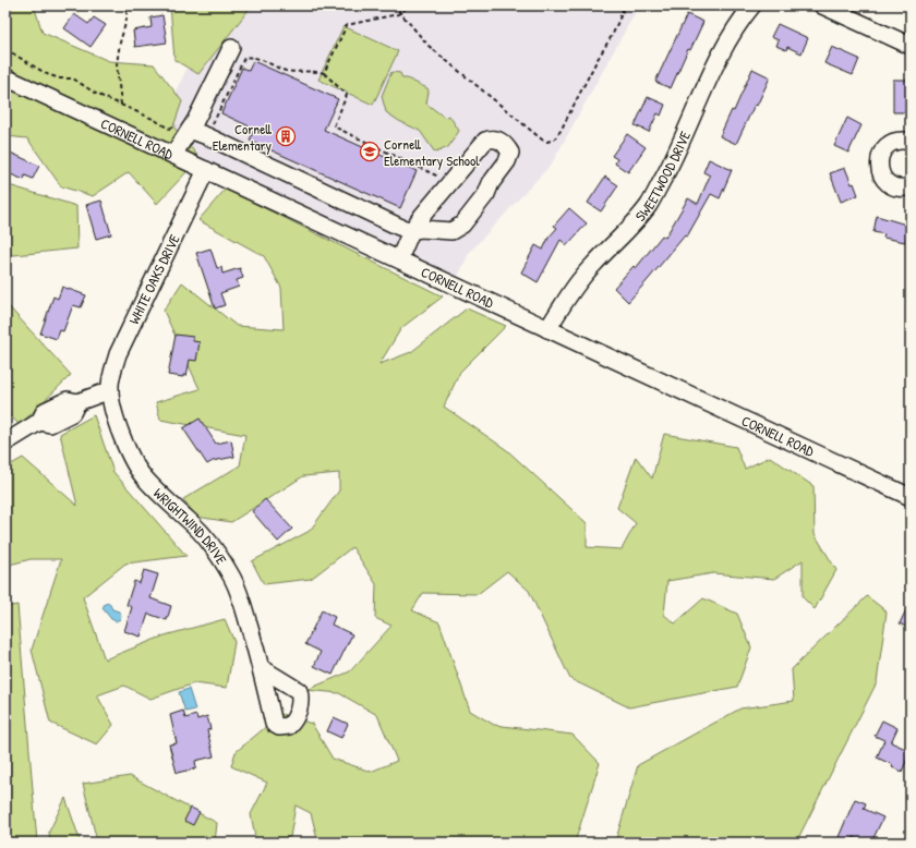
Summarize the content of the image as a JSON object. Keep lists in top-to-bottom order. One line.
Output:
{"streets":{"street":["CORNELL ROAD","SWEETWOOD DRIVE","WHITE OAKS DRIVE","WRIGHTWIND DRIVE"]},"crossings":[["CORNELL ROAD","SWEETWOOD DRIVE"],["CORNELL ROAD","WHITE OAKS DRIVE"],["WHITE OAKS DRIVE","WRIGHTWIND DRIVE"]],"places":{"building":["Cornell Elementary"],"school or university":["Cornell Elementary School"]}}
